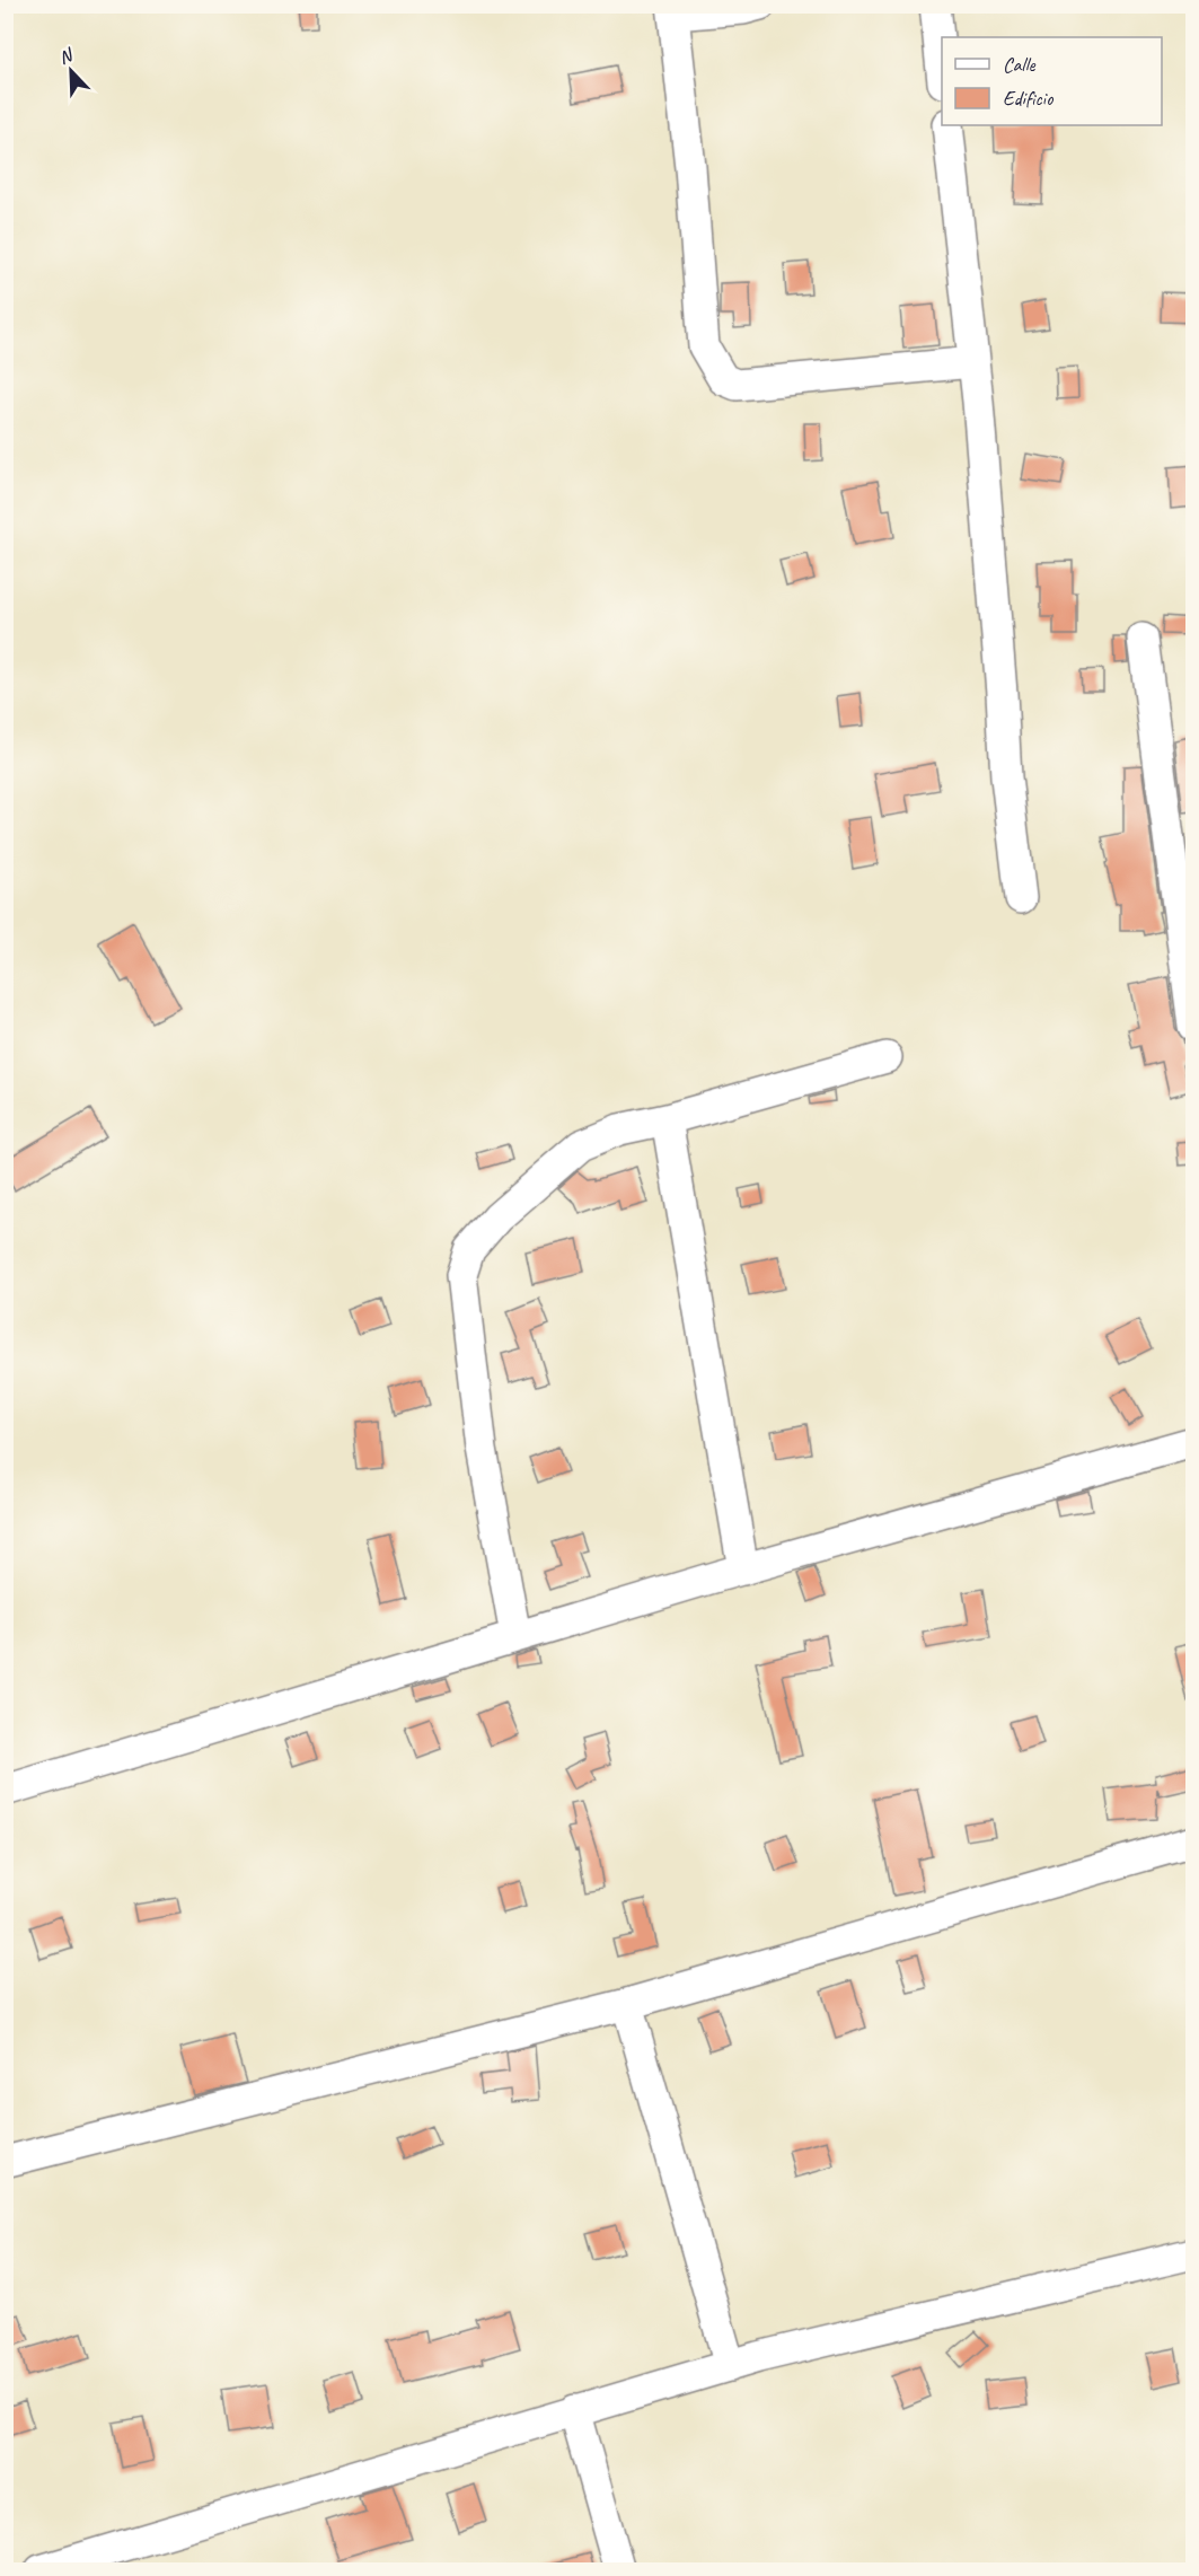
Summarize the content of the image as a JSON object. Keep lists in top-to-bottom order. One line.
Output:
{"legend":["Calle","Edificio"],"north":"top left"}
